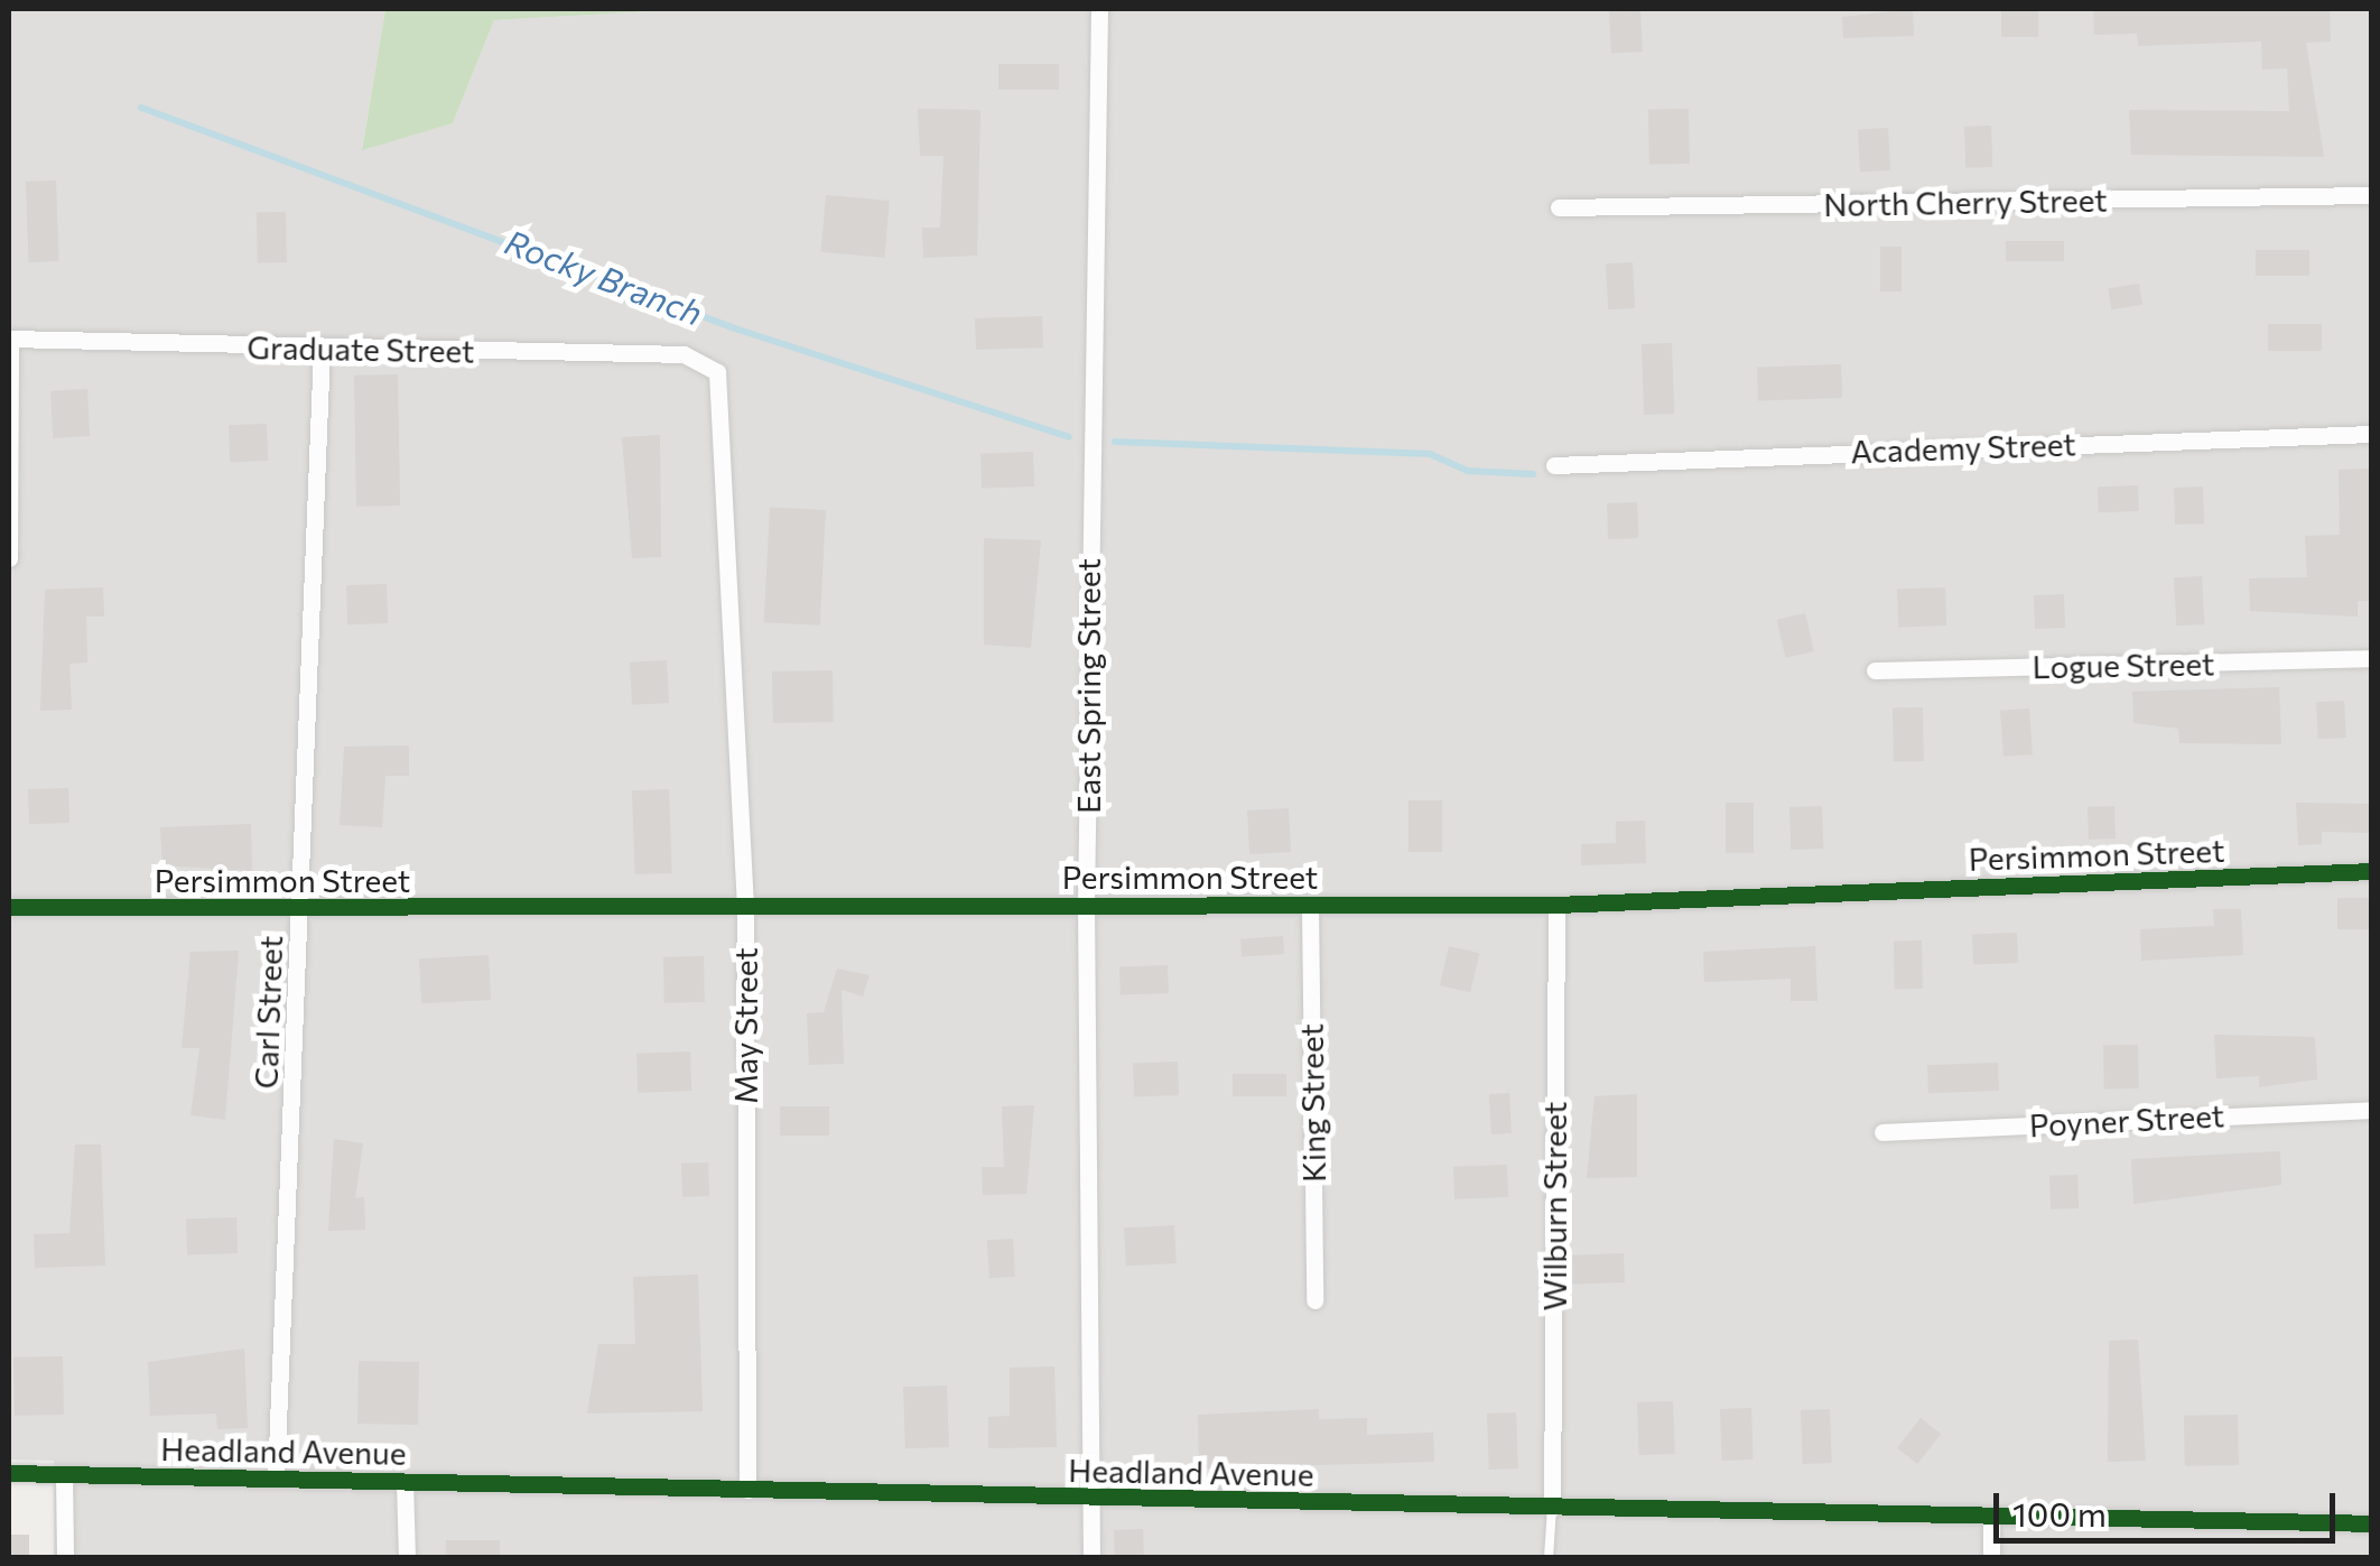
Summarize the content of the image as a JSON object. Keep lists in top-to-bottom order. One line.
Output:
{"streets":{"street":["North Cherry Street","Graduate Street","Academy Street","Logue Street","East Spring Street","Persimmon Street","Carl Street","May Street","King Street","Poyner Street","Wilburn Street","Headland Avenue"]},"crossings":[["Graduate Street","Carl Street"],["Graduate Street","May Street"],["East Spring Street","Persimmon Street"],["East Spring Street","Headland Avenue"],["Persimmon Street","Carl Street"],["Persimmon Street","May Street"],["Persimmon Street","King Street"],["Persimmon Street","Wilburn Street"],["Carl Street","Headland Avenue"],["May Street","Headland Avenue"],["Wilburn Street","Headland Avenue"]],"water":["Rocky Branch"],"scale_bar":"100 m"}
